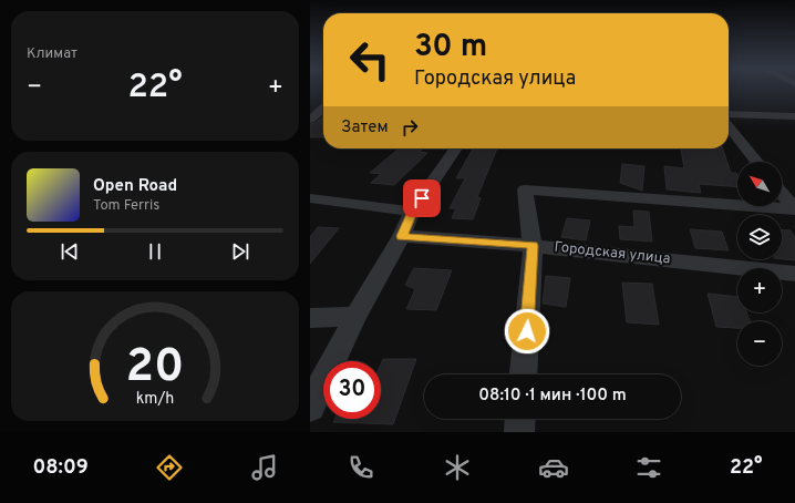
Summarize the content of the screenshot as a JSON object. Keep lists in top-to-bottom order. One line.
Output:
{"streets":{"street":["Городская улица"]},"north":"top left","page":{"tile":"Климат","turn":["30 m","Городская улица"],"heat":["−","22°","+"],"then":"Затем","map_buttons":["+","−"],"song":["Open Road","Tom Ferris"],"limit":"30","trip":"08:10 · 1 мин · 100 m","tabs":["08:09","22°"],"gauge":["20","km/h"]}}
